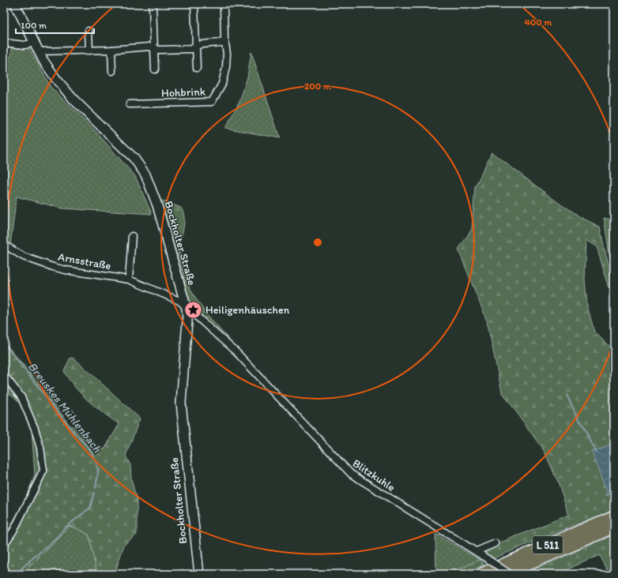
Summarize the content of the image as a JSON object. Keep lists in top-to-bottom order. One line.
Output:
{"streets":{"highway":["L 511"],"street":["Hohbrink","Bockholter Straße","Arnsstraße","Blitzkuhle"]},"crossings":[["Bockholter Straße","Arnsstraße"],["Bockholter Straße","Blitzkuhle"],["Arnsstraße","Blitzkuhle"]],"water":["Breuskes Mühlenbach"],"places":{"place":["Heiligenhäuschen"]},"scale_bar":"100 m","rings":["400 m","200 m"]}
